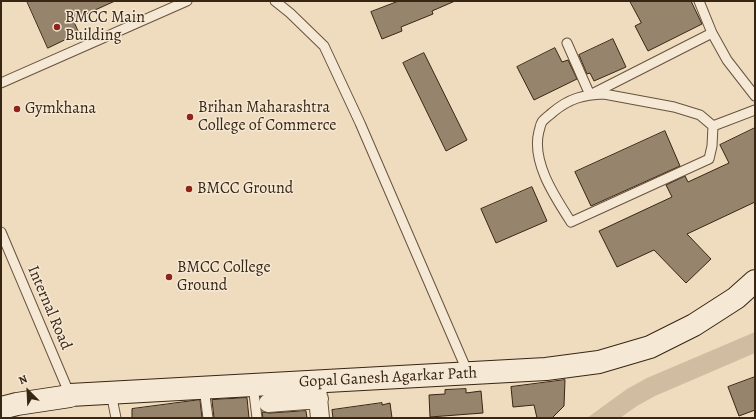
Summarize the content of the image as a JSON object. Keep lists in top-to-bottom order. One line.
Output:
{"streets":{"street":["Gopal Ganesh Agarkar Path"],"lane":["Internal Road"]},"crossings":[["Internal Road","Gopal Ganesh Agarkar Path"]],"places":["BMCC Main Building","Gymkhana","Brihan Maharashtra College of Commerce","BMCC Ground","BMCC College Ground"],"north":"top left"}
